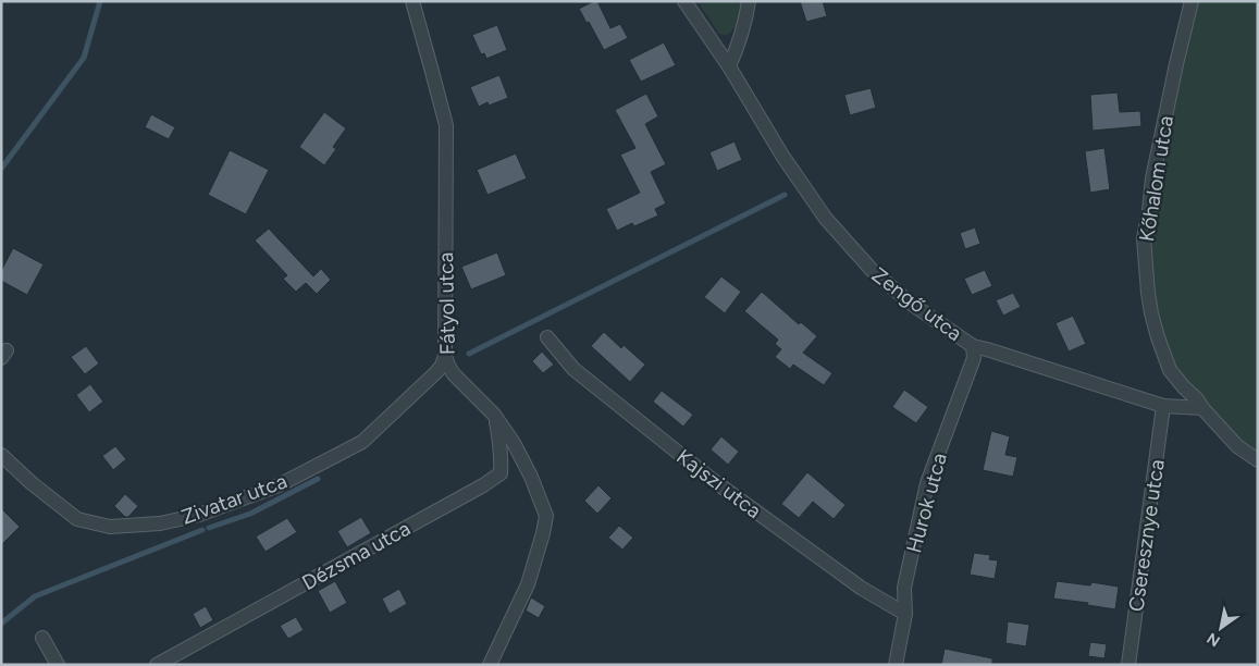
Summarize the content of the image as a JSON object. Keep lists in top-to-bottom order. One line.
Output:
{"streets":{"street":["Kőhalom utca","Fátyol utca","Zengő utca","Kajszi utca","Zivatar utca","Hurok utca","Cseresznye utca","Dézsma utca"]},"crossings":[["Kőhalom utca","Zengő utca"],["Fátyol utca","Zivatar utca"],["Fátyol utca","Dézsma utca"],["Zengő utca","Hurok utca"],["Zengő utca","Cseresznye utca"],["Kajszi utca","Hurok utca"]],"north":"bottom left"}
